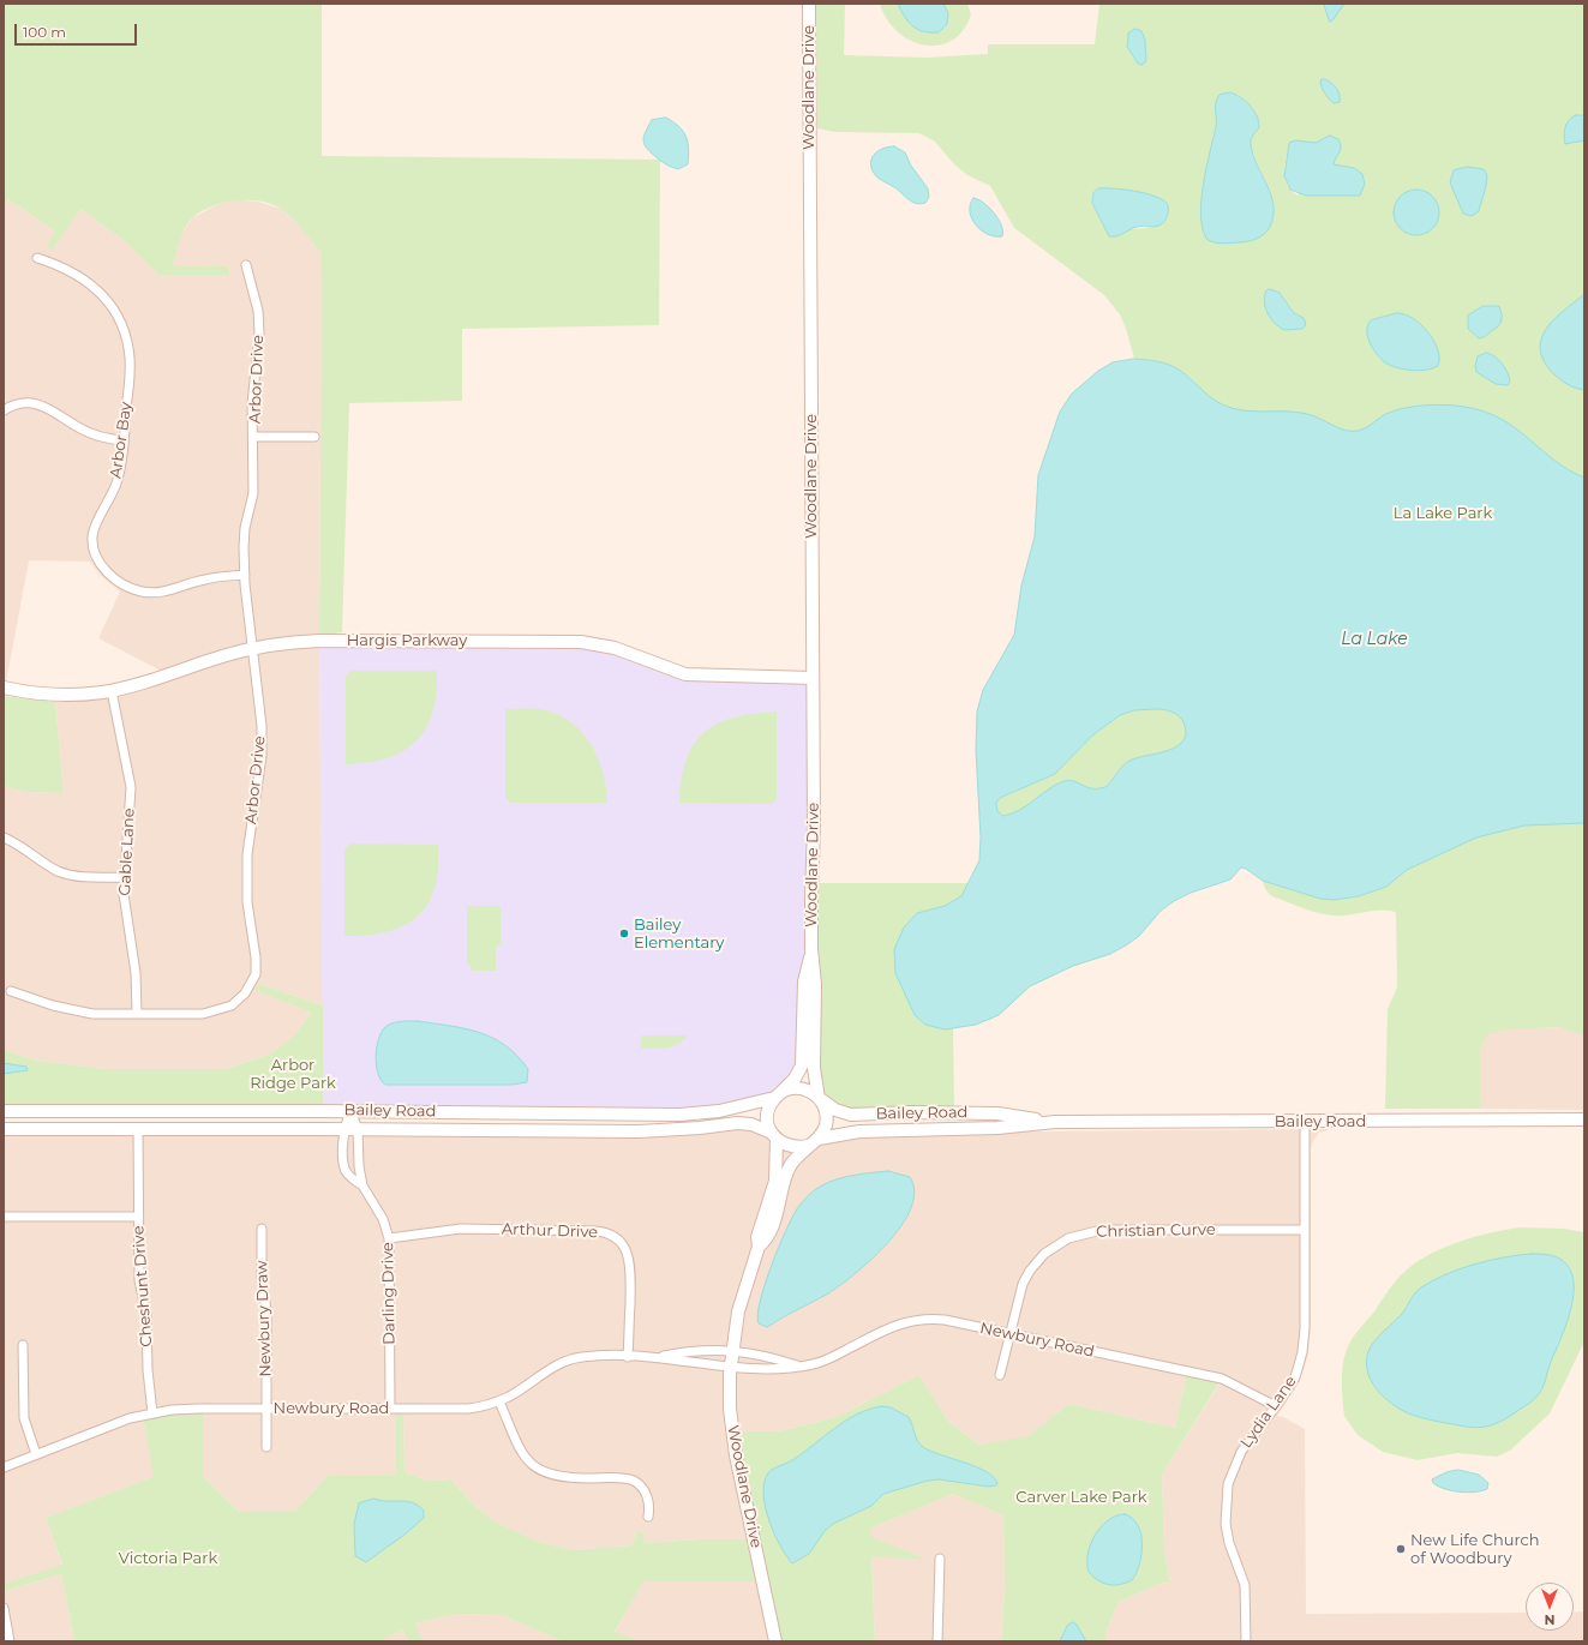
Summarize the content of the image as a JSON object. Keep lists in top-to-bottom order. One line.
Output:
{"streets":{"main road":["Woodlane Drive","Hargis Parkway","Bailey Road"],"street":["Arbor Drive","Arbor Bay","Gable Lane","Arthur Drive","Christian Curve","Cheshunt Drive","Darling Drive","Newbury Draw","Newbury Road","Lydia Lane"]},"crossings":[["Woodlane Drive","Hargis Parkway"],["Woodlane Drive","Bailey Road"],["Woodlane Drive","Newbury Road"],["Arbor Drive","Arbor Bay"],["Arbor Drive","Hargis Parkway"],["Arbor Drive","Gable Lane"],["Hargis Parkway","Gable Lane"],["Bailey Road","Cheshunt Drive"],["Bailey Road","Darling Drive"],["Bailey Road","Lydia Lane"],["Arthur Drive","Darling Drive"],["Arthur Drive","Newbury Road"],["Christian Curve","Newbury Road"],["Christian Curve","Lydia Lane"],["Cheshunt Drive","Newbury Road"],["Darling Drive","Newbury Road"],["Newbury Draw","Newbury Road"],["Newbury Road","Lydia Lane"]],"water":["La Lake"],"parks":["La Lake Park","Arbor Ridge Park","Carver Lake Park","Victoria Park"],"places":["Bailey Elementary","New Life Church of Woodbury"],"scale_bar":"100 m","north":"bottom"}
